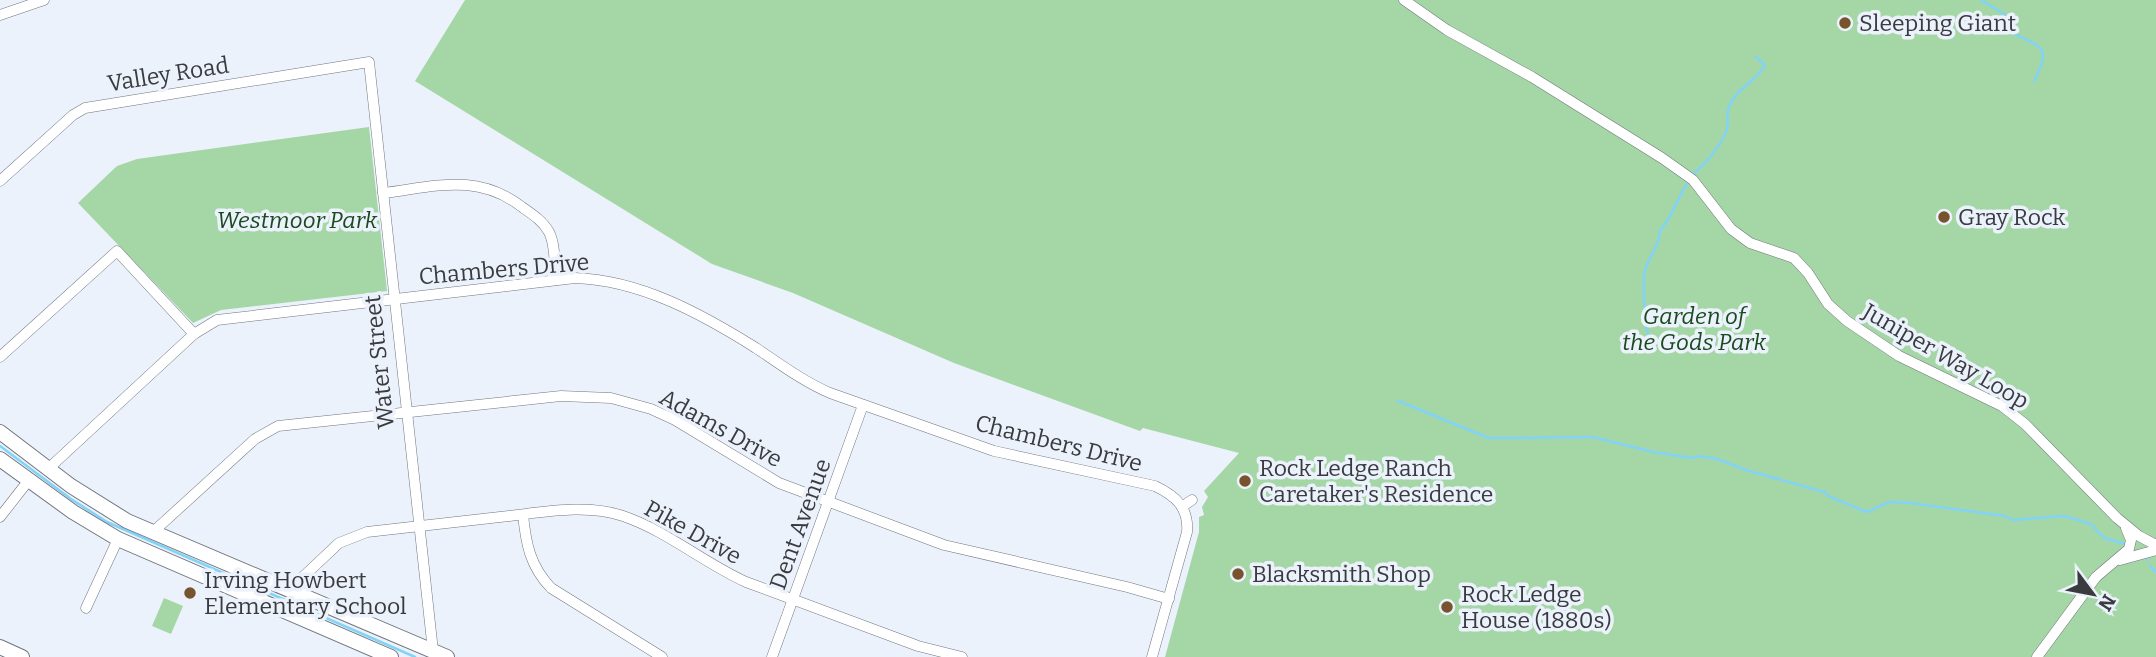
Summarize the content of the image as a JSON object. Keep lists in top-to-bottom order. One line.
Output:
{"streets":{"street":["Valley Road","Chambers Drive","Juniper Way Loop","Water Street","Adams Drive","Dent Avenue","Pike Drive"]},"crossings":[["Valley Road","Water Street"],["Chambers Drive","Water Street"],["Chambers Drive","Dent Avenue"],["Water Street","Adams Drive"],["Water Street","Pike Drive"],["Adams Drive","Dent Avenue"],["Dent Avenue","Pike Drive"]],"parks":["Westmoor Park","Garden of the Gods Park"],"places":["Sleeping Giant","Gray Rock","Rock Ledge Ranch Caretaker's Residence","Blacksmith Shop","Irving Howbert Elementary School","Rock Ledge House (1880s)"],"north":"bottom right"}
